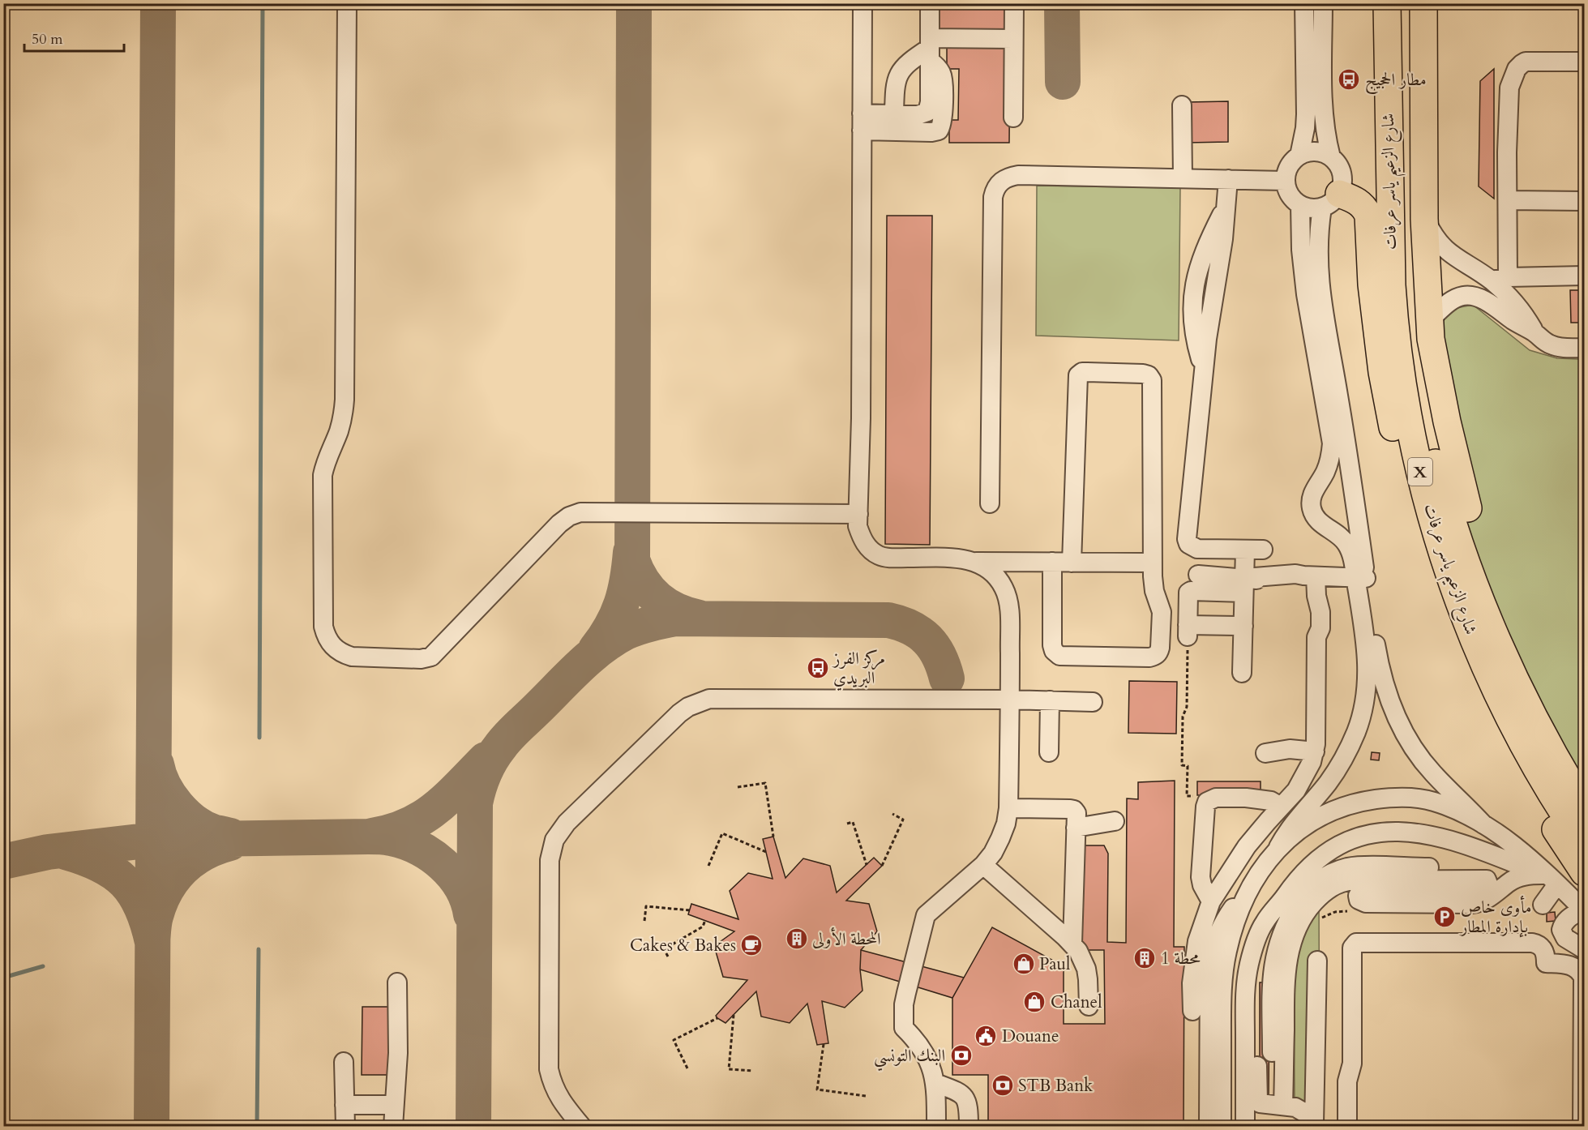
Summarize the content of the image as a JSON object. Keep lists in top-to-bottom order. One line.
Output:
{"streets":{"highway":["شارع الزعيم ياسر عرفات","X"]},"places":{"bus stop":["مطار الحجيج","مركز الفرز البريدي"],"parking":["مأوى خاص بإدارة المطار"],"building":["المحطة الأولى","محطة 1"],"cafe":["Cakes & Bakes"],"shop":["Paul","Chanel"],"public building":["Douane"],"bank":["البنك التونسي","STB Bank"]},"scale_bar":"50 m"}
